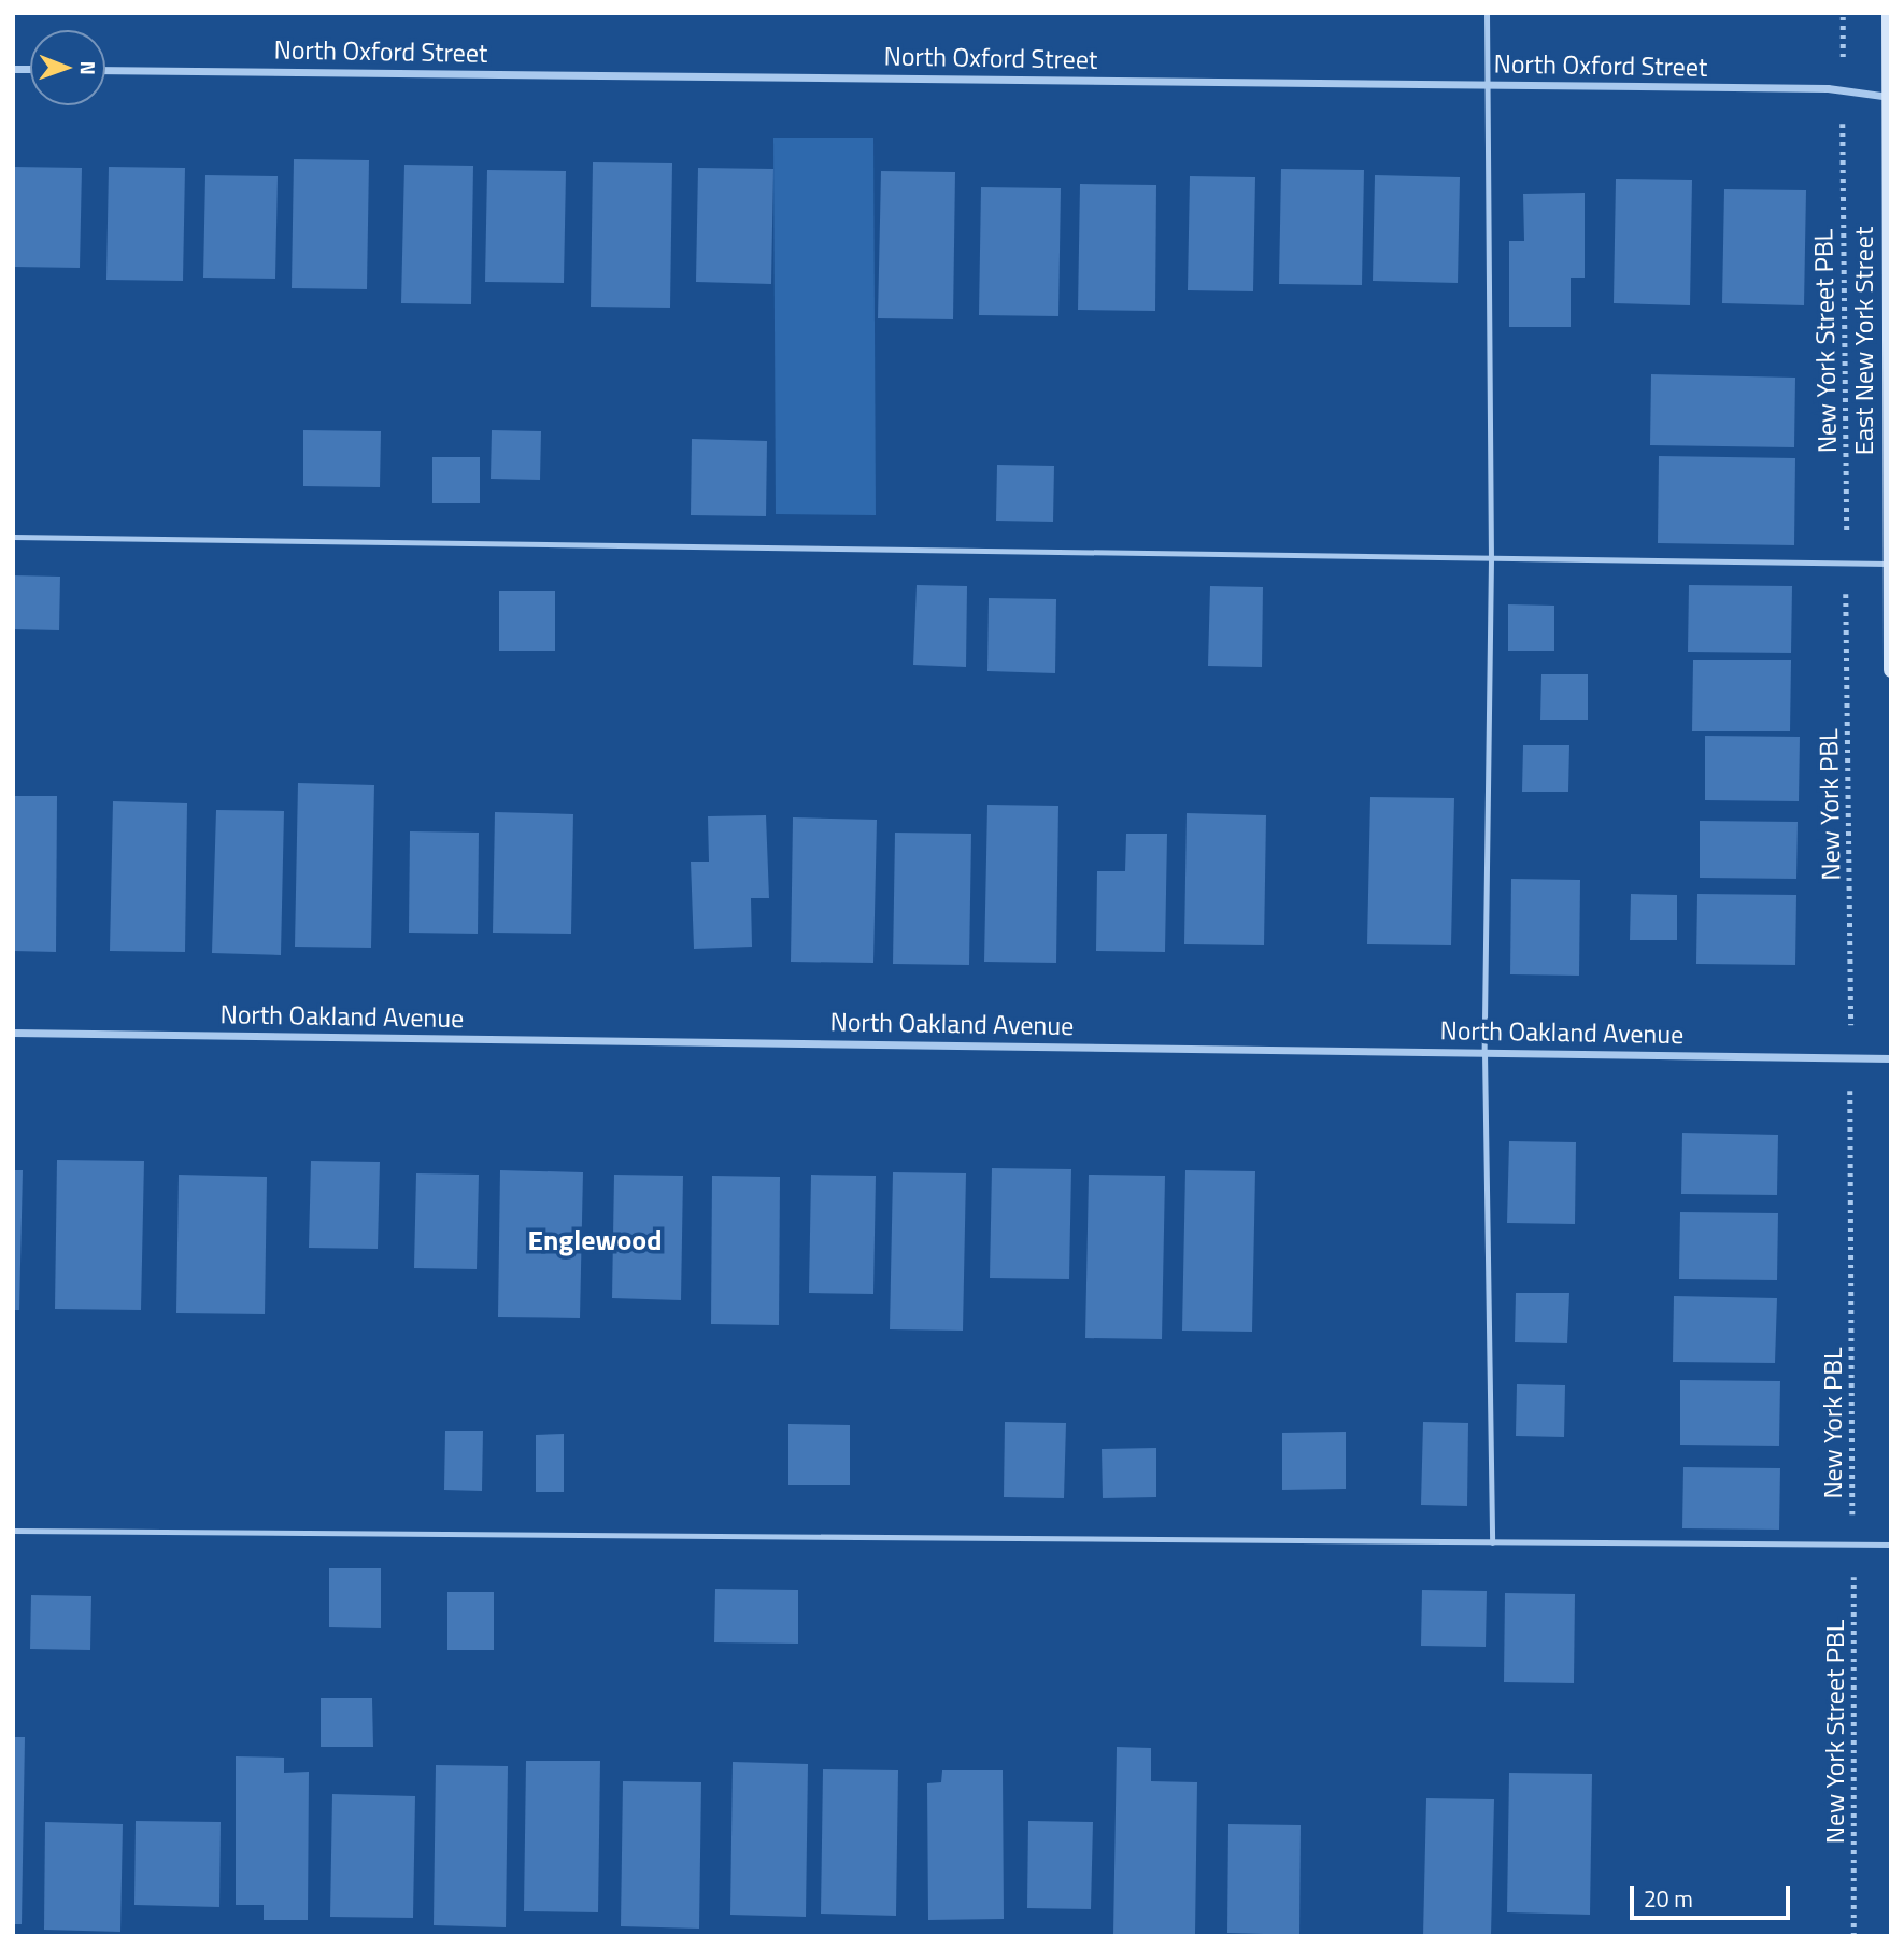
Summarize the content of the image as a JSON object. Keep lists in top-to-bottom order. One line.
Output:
{"streets":{"main road":["East New York Street"],"street":["North Oxford Street","North Oakland Avenue"],"path":["New York Street PBL","New York PBL"]},"crossings":[["North Oxford Street","East New York Street"]],"districts":["Englewood"],"scale_bar":"20 m","north":"right"}
